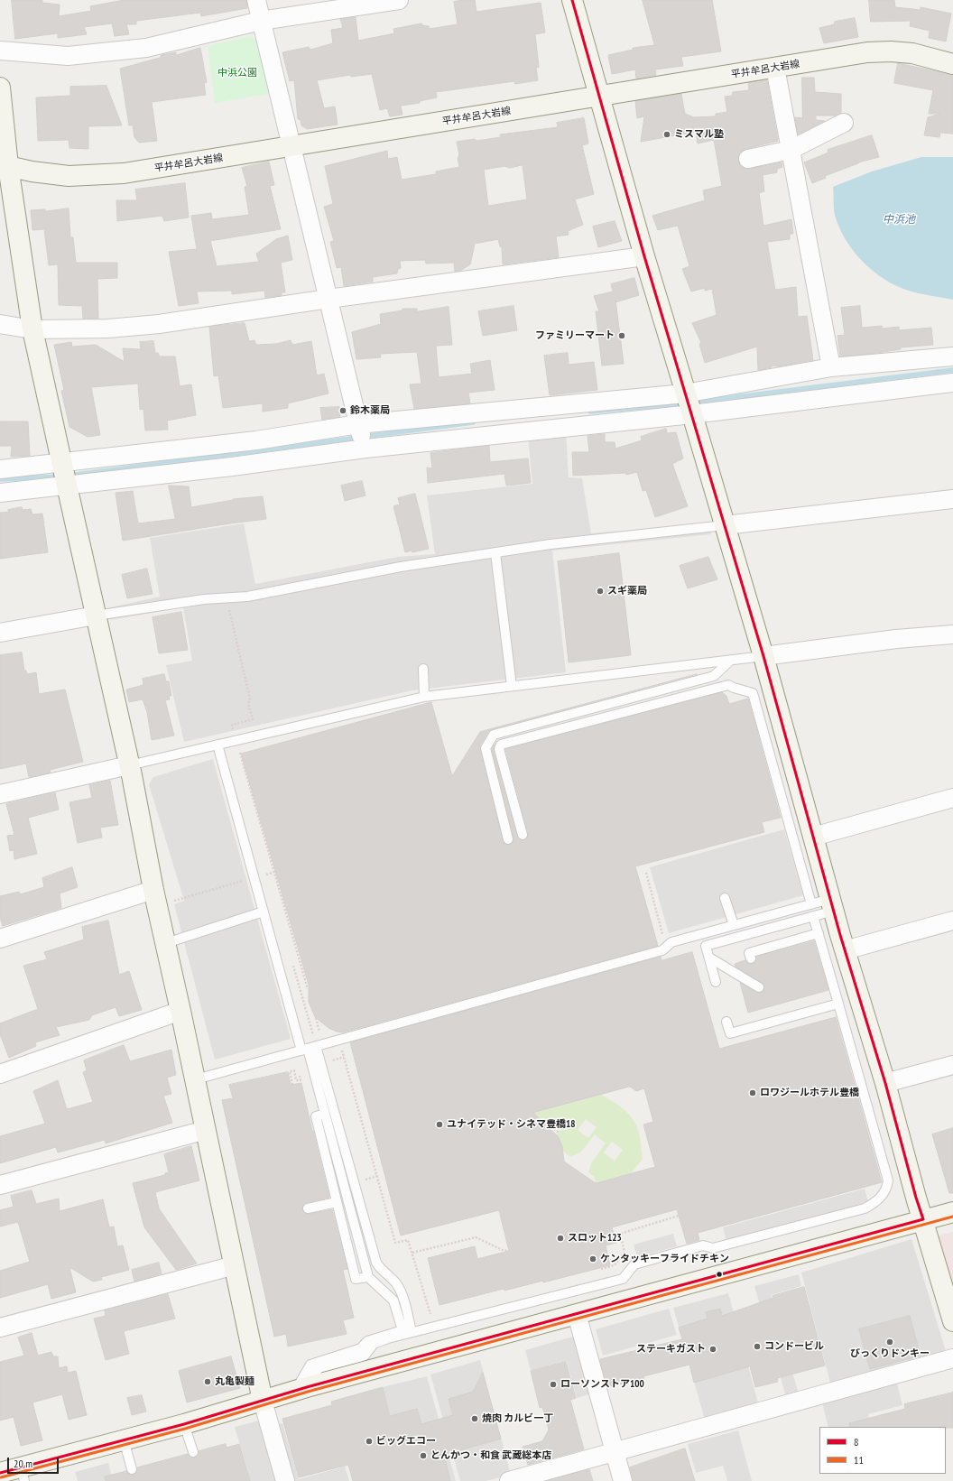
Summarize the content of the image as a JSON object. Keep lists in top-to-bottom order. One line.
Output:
{"streets":{"street":["平井牟呂大岩線"]},"water":["中浜池"],"parks":["中浜公園"],"places":["ミスマル塾","ファミリーマート","鈴木薬局","スギ薬局","ロワジールホテル豊橋","ユナイテッド・シネマ豊橋18","スロット123","ケンタッキーフライドチキン","びっくりドンキー","コンドービル","ステーキガスト","丸亀製麺","ローソンストア100","焼肉 カルビ一丁","ビッグエコー","とんかつ・和食 武蔵総本店"],"lines":["transit line 8","transit line 11"],"legend":["8","11"],"scale_bar":"20 m"}
